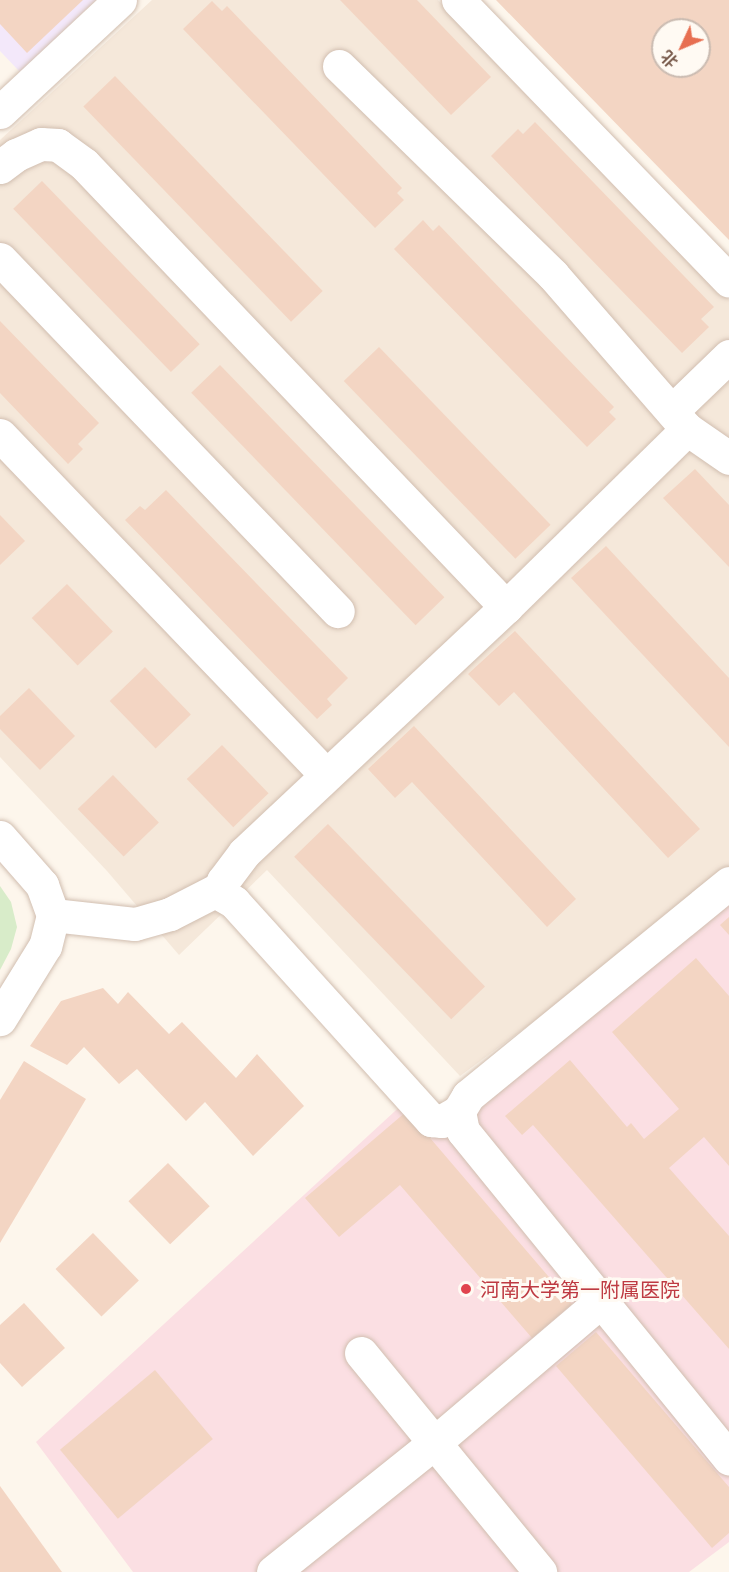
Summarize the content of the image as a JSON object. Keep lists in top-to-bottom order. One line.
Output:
{"places":["河南大学第一附属医院"],"north":"bottom left"}
